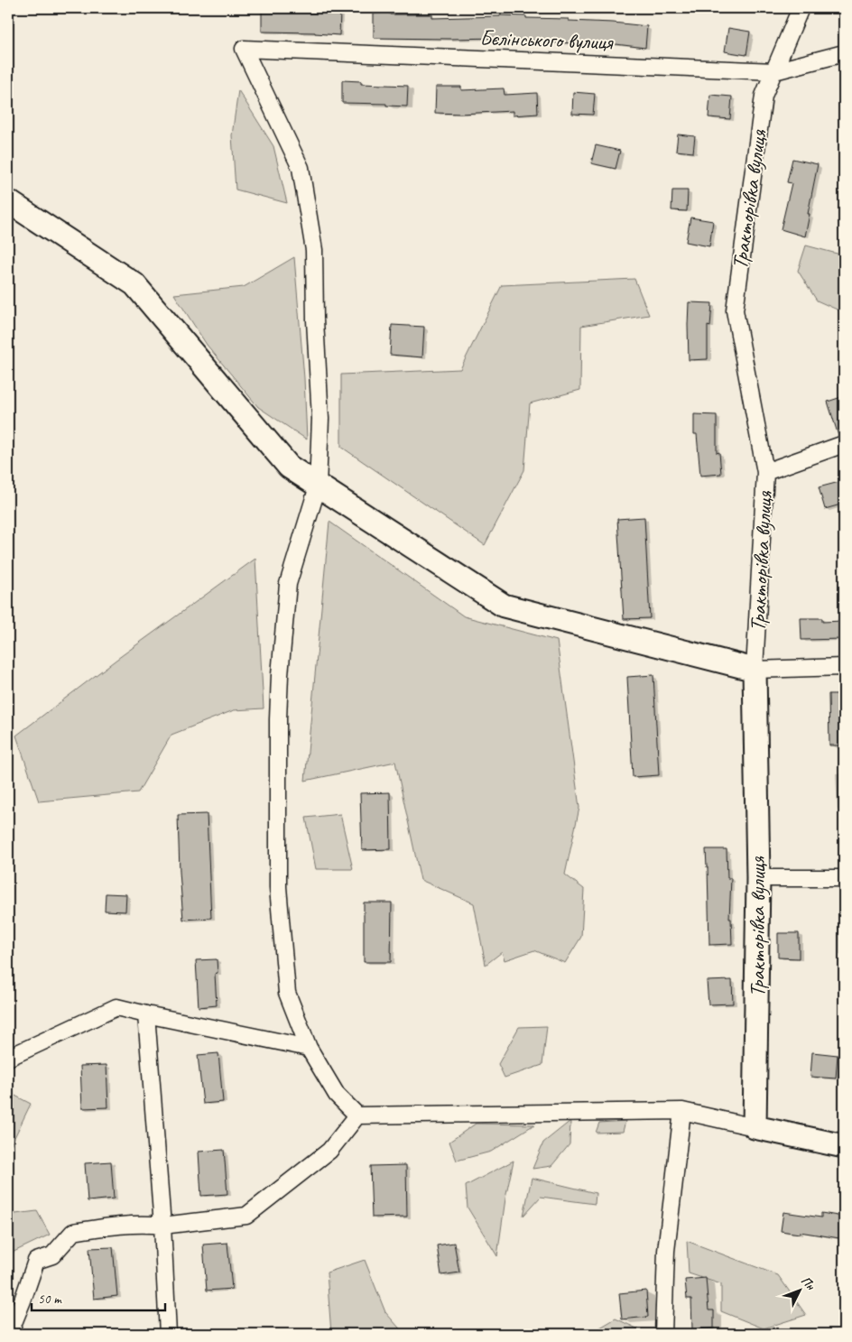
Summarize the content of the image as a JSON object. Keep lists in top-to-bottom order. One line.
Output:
{"streets":{"main road":["Тракторівка вулиця"],"street":["Бєлінського вулиця"]},"crossings":[["Бєлінського вулиця","Тракторівка вулиця"]],"scale_bar":"50 m","north":"top right"}
